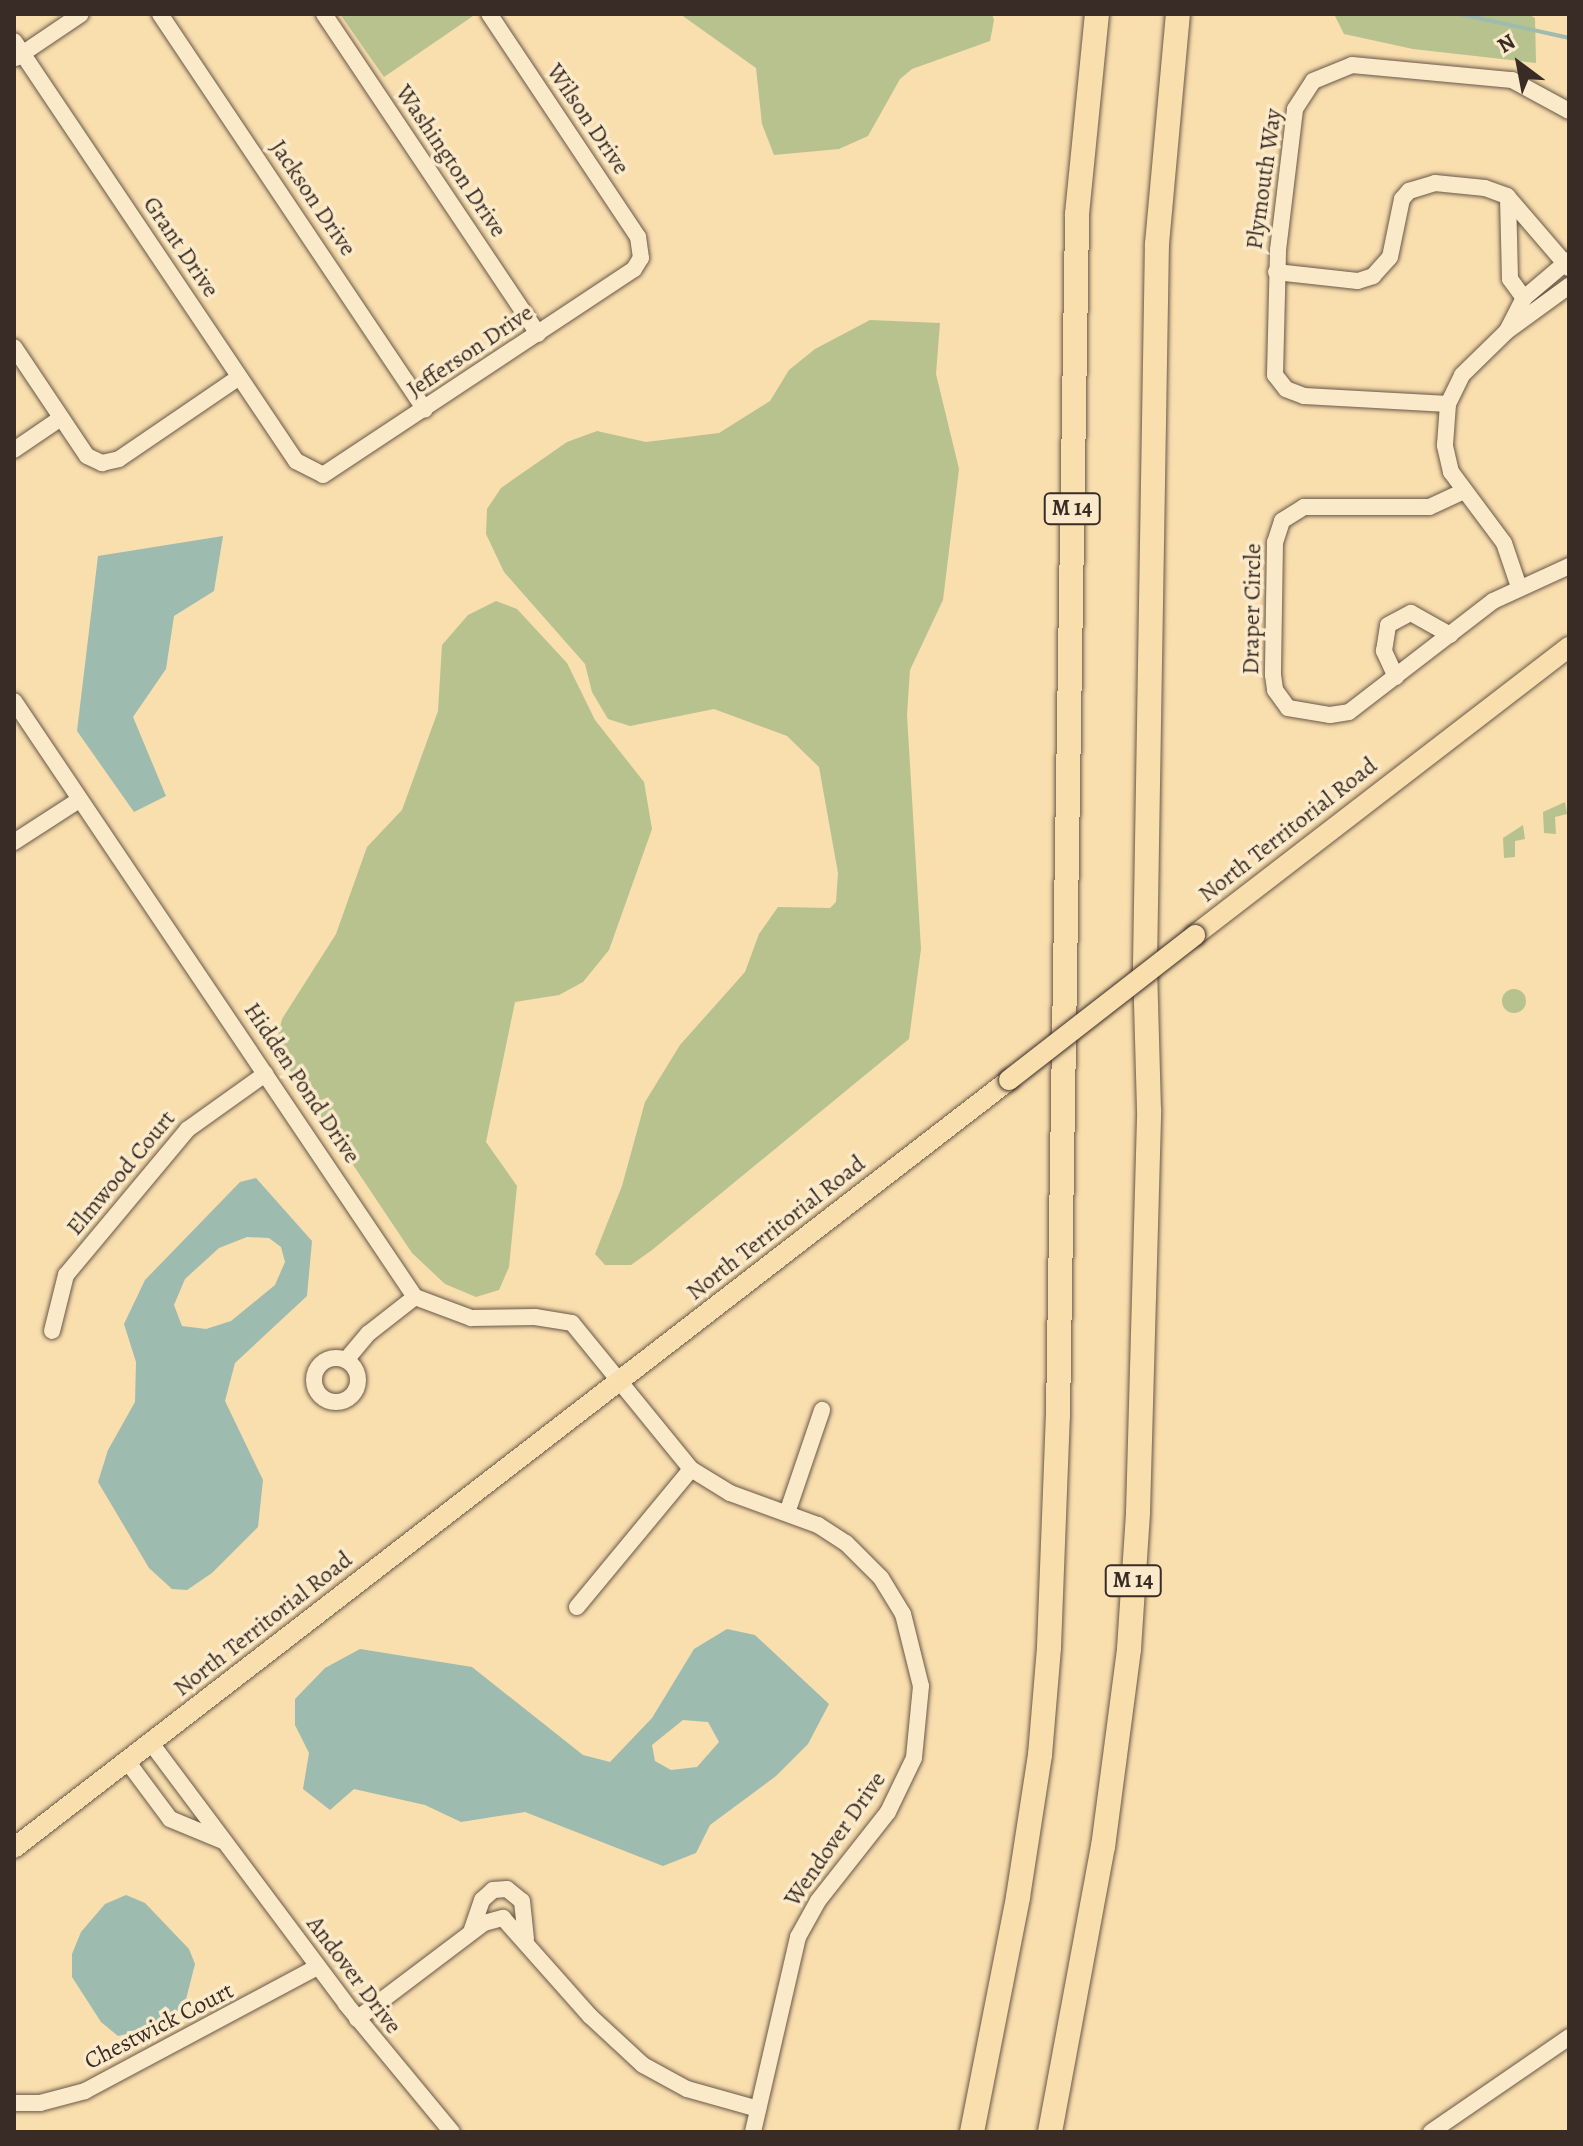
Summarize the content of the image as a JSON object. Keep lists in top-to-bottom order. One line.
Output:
{"streets":{"highway":["M 14"],"main road":["North Territorial Road"],"street":["Wilson Drive","Washington Drive","Plymouth Way","Jackson Drive","Grant Drive","Jefferson Drive","Draper Circle","Hidden Pond Drive","Elmwood Court","Wendover Drive","Andover Drive","Chestwick Court"]},"crossings":[["Wilson Drive","Jefferson Drive"],["Washington Drive","Jefferson Drive"],["Jackson Drive","Jefferson Drive"],["Grant Drive","Jefferson Drive"],["North Territorial Road","Wendover Drive"],["North Territorial Road","Andover Drive"],["Hidden Pond Drive","Elmwood Court"],["Andover Drive","Chestwick Court"]],"north":"top left"}
